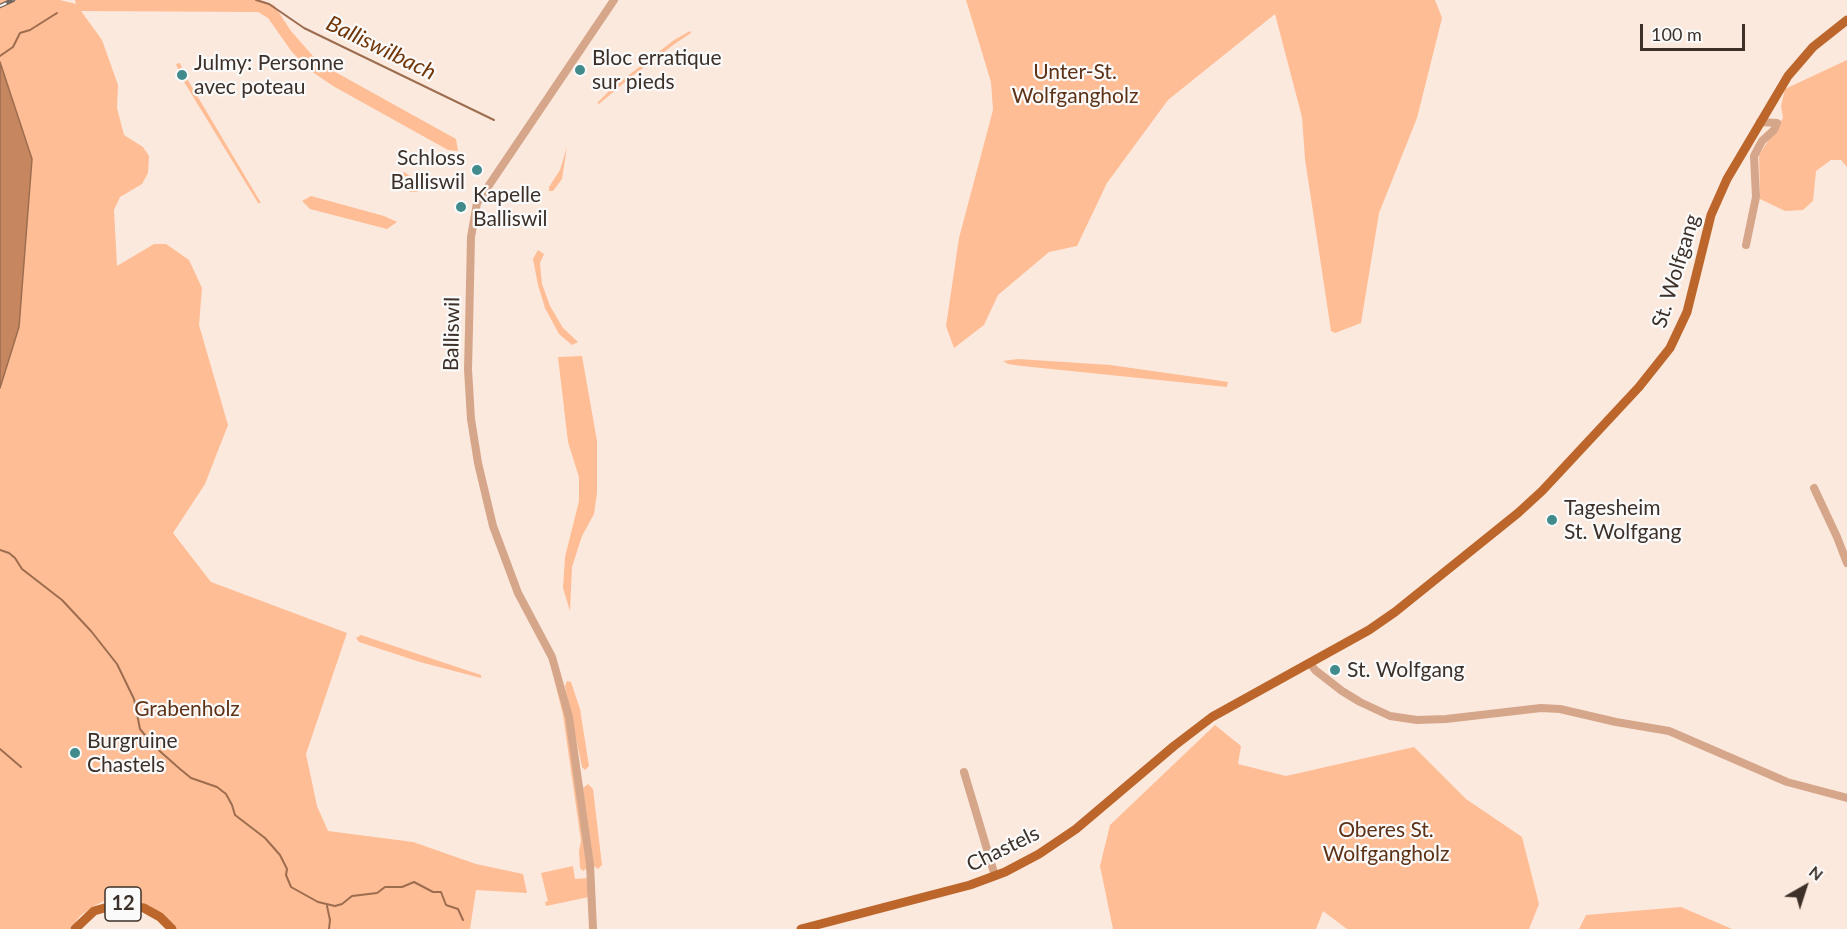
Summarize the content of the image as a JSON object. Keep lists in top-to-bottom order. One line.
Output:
{"streets":{"main road":["St. Wolfgang","Chastels","12"],"street":["Balliswil"]},"crossings":[["St. Wolfgang","Chastels"]],"water":["Balliswilbach"],"parks":["Unter-St. Wolfgangholz","Grabenholz","Oberes St. Wolfgangholz"],"places":["Bloc erratique sur pieds","Julmy: Personne avec poteau","Schloss Balliswil","Kapelle Balliswil","Tagesheim St. Wolfgang","St. Wolfgang","Burgruine Chastels"],"scale_bar":"100 m","north":"top right"}
